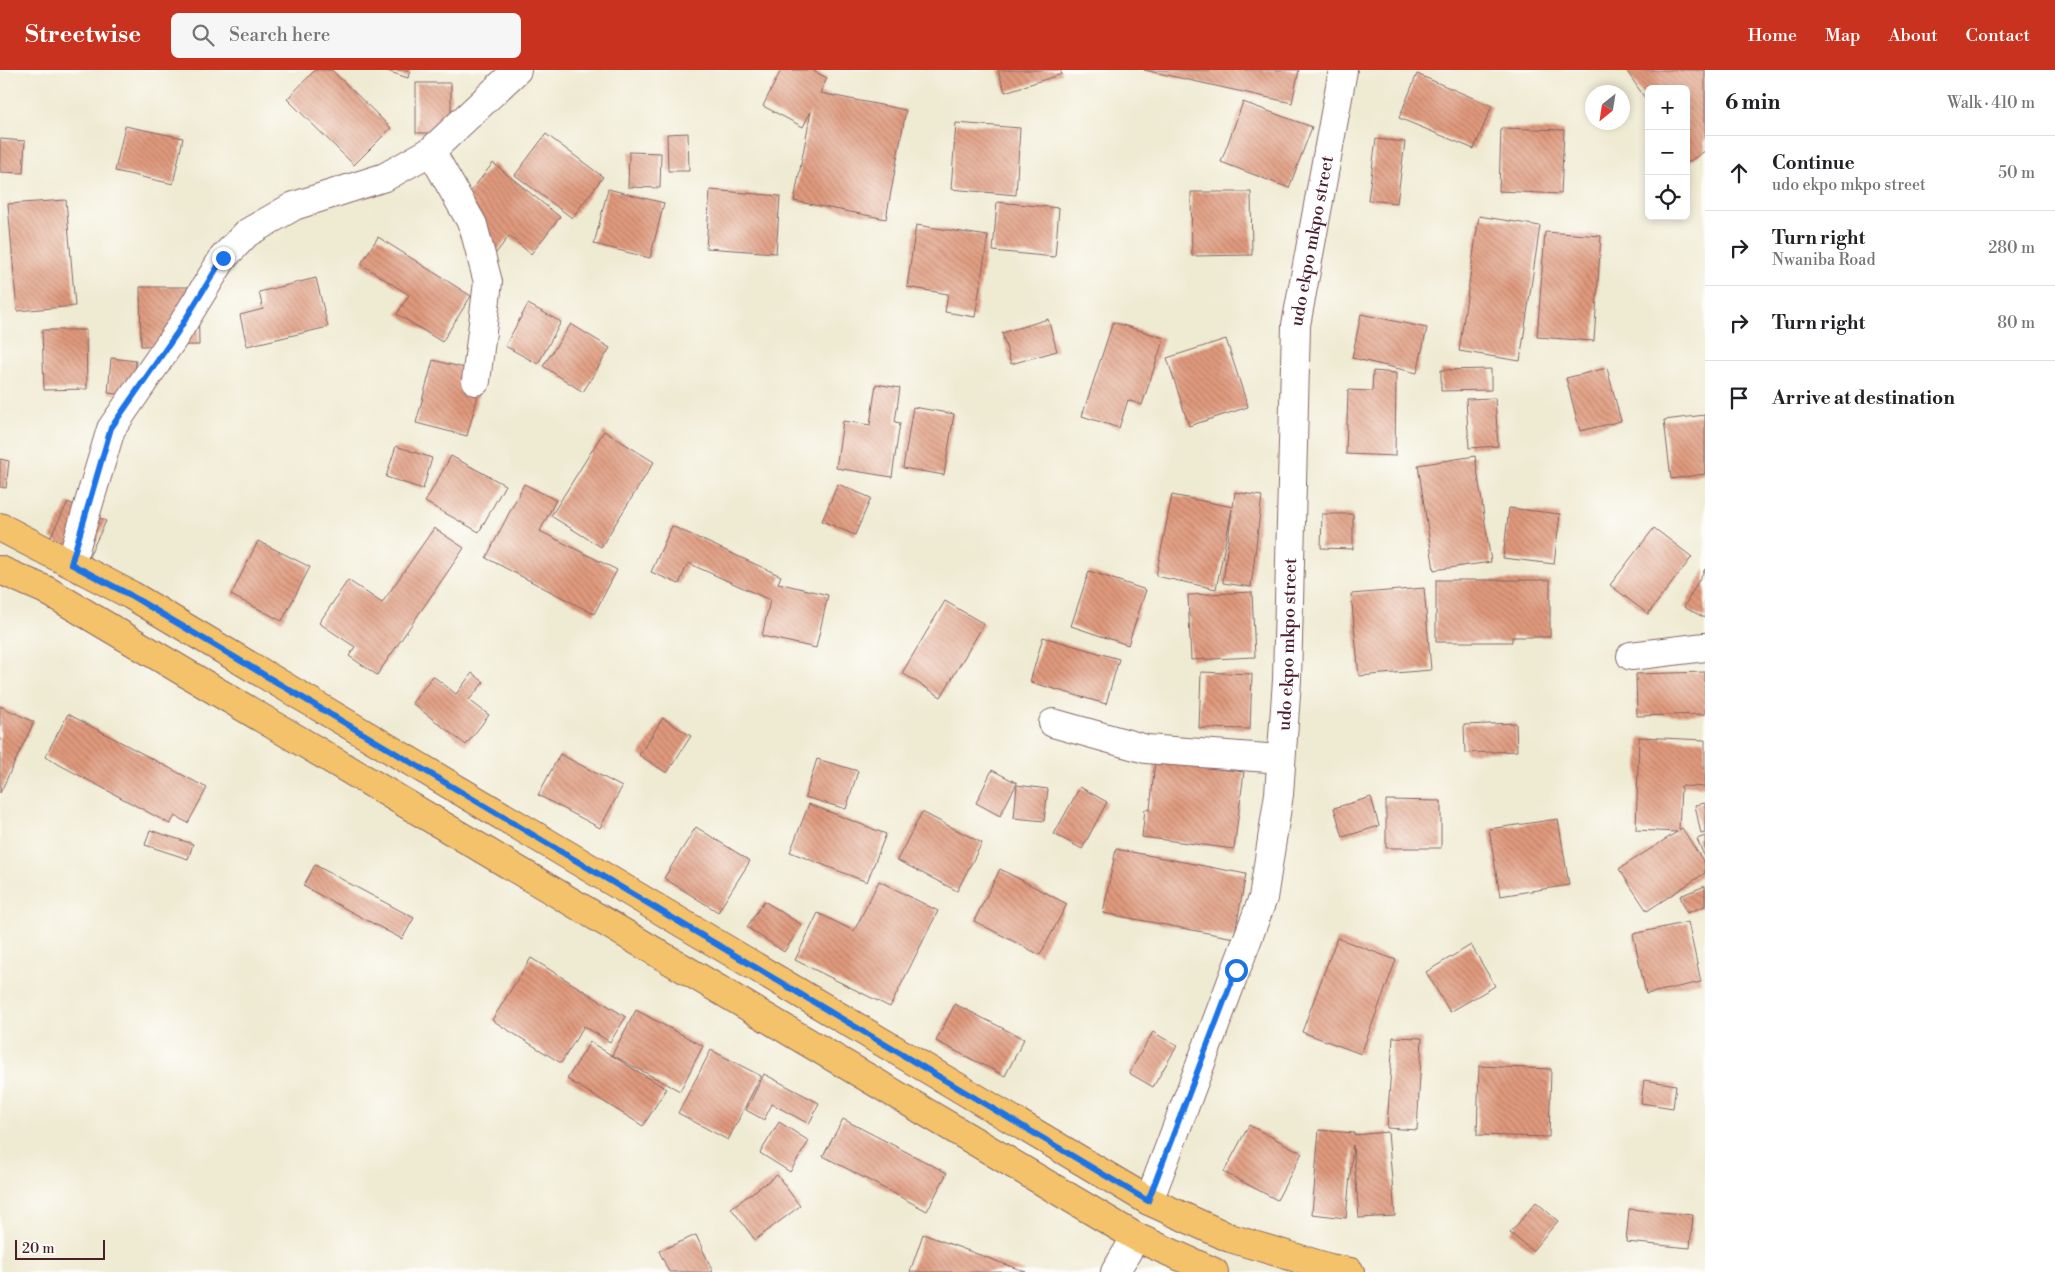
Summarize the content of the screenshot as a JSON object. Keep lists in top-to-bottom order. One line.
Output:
{"streets":{"street":["udo ekpo mkpo street"]},"scale_bar":"20 m","north":"bottom left","page":{"header":"Streetwise","search":"Search here","nav":["Home","Map","About","Contact"],"heading":["6 min","Walk · 410 m"],"map_buttons":["+","−"],"list":[["Continue","udo ekpo mkpo street","50 m"],["Turn right","Nwaniba Road","280 m"],["Turn right","80 m"],"Arrive at destination"],"scale":"20 m"}}
